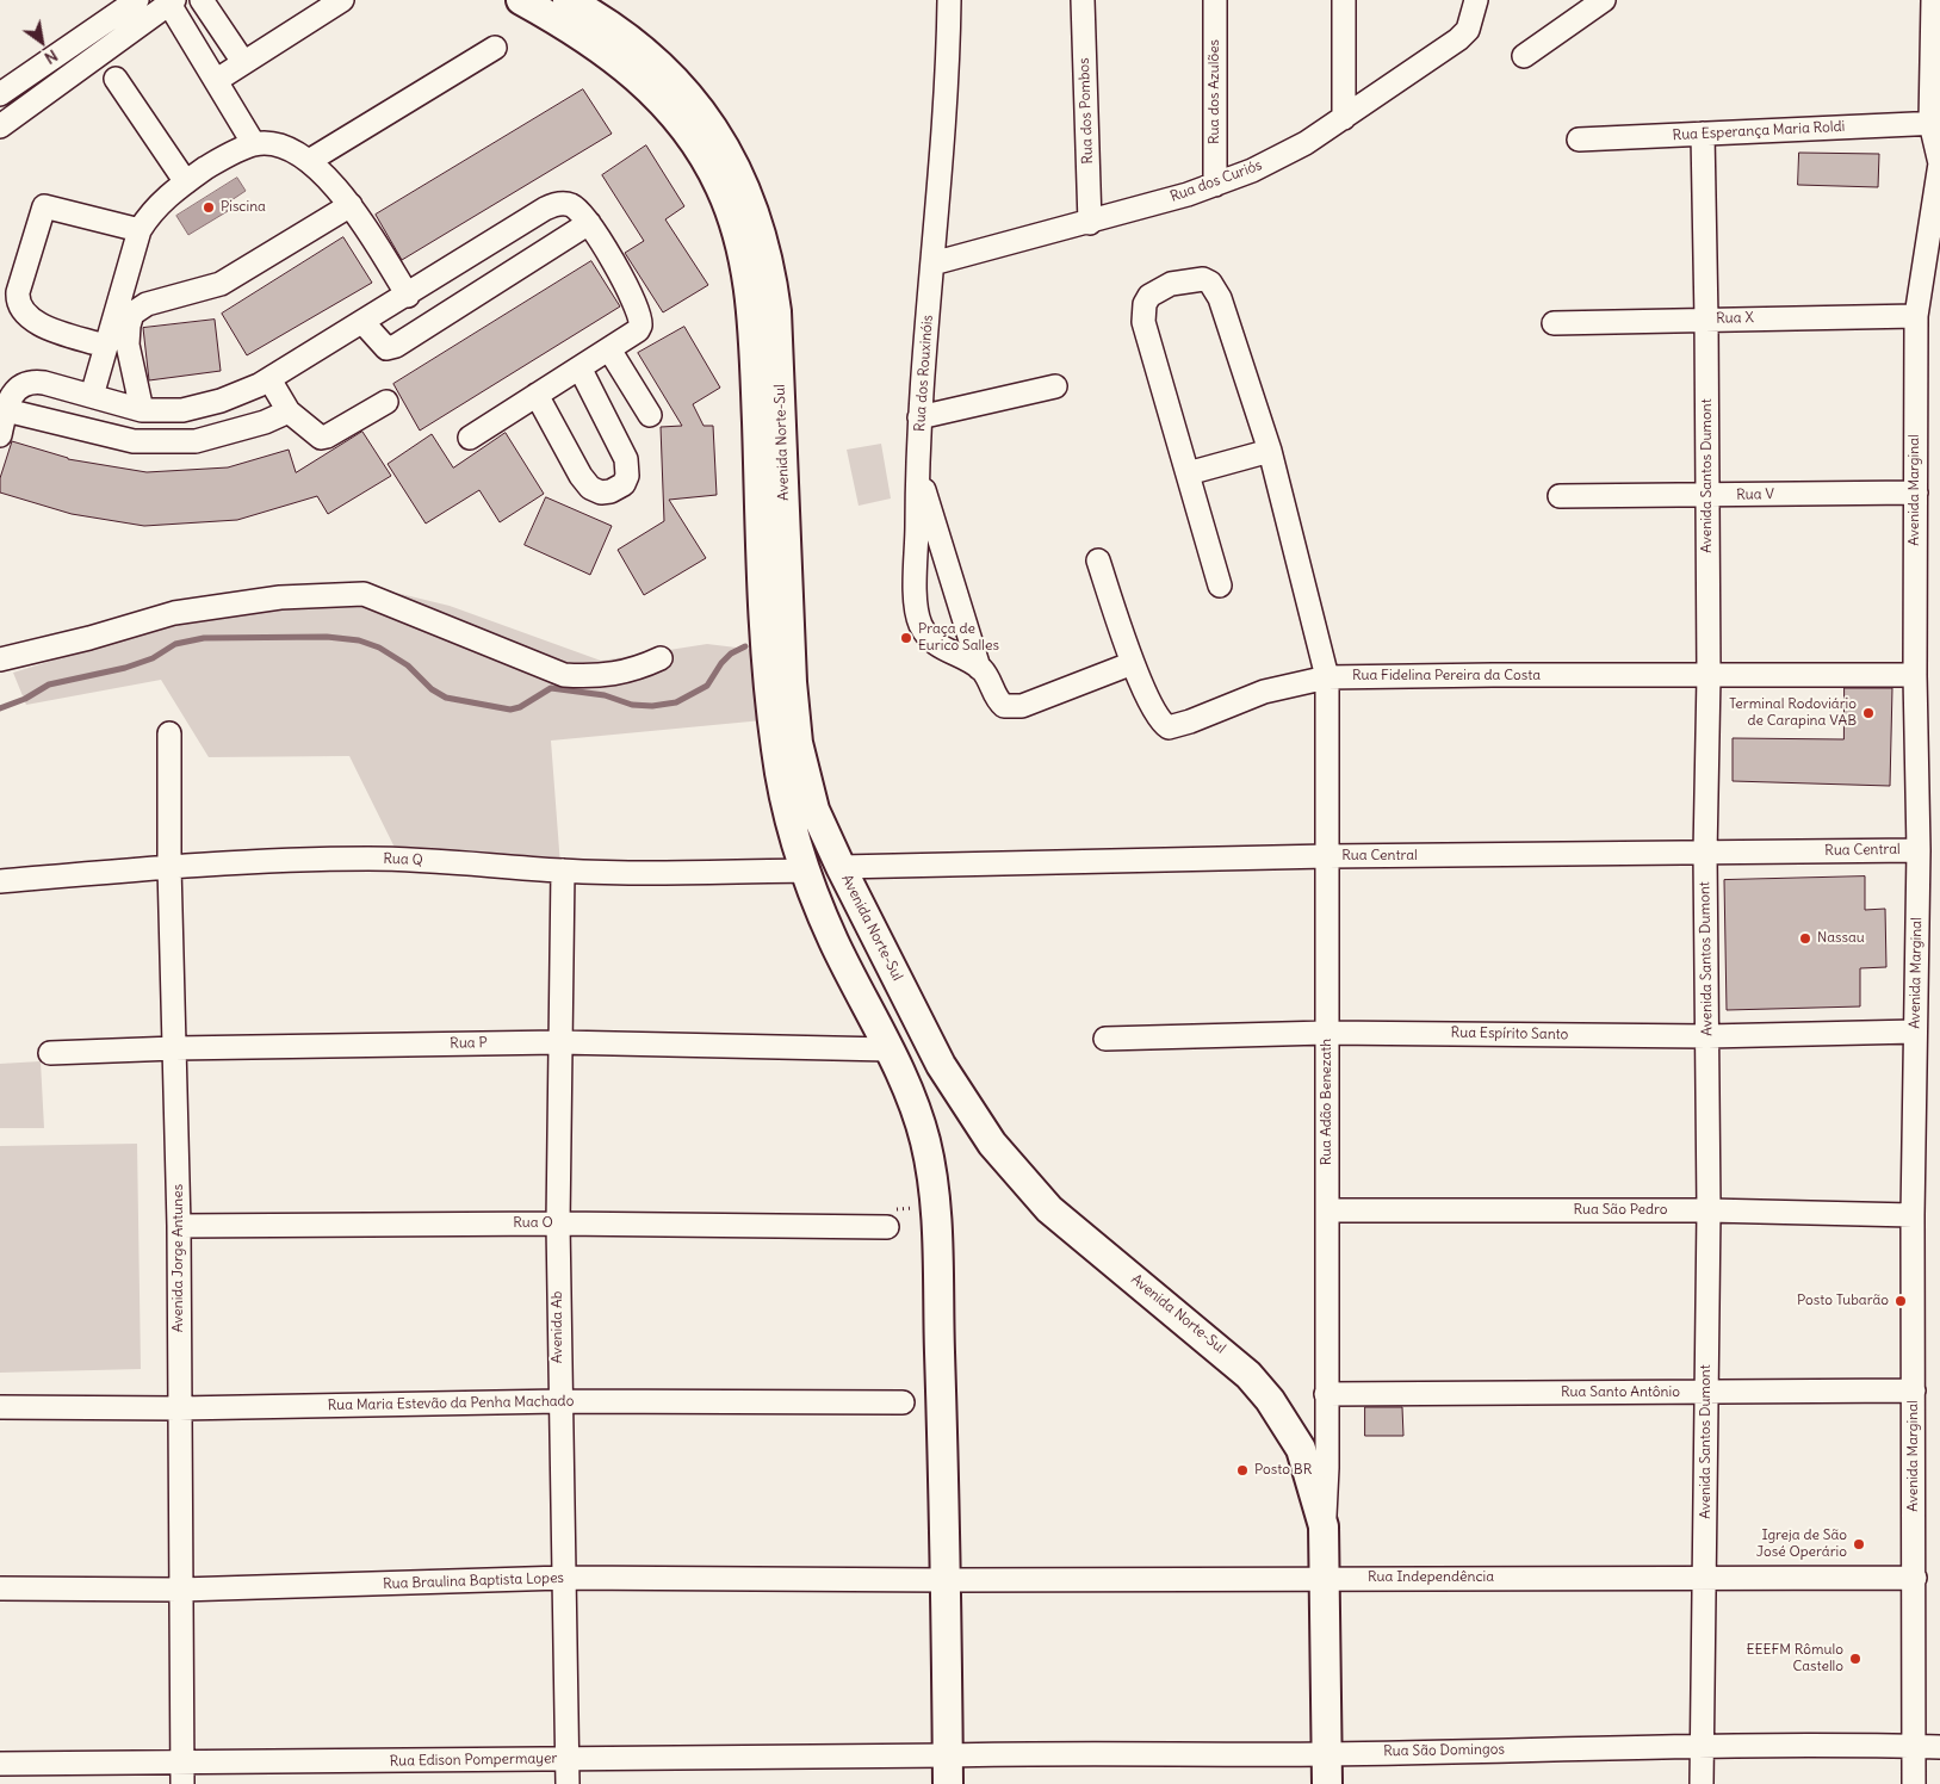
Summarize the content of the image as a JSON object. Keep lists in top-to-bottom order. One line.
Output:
{"streets":{"main road":["Avenida Norte-Sul"],"street":["Rua dos Azulões","Rua dos Pombos","Rua Esperança Maria Roldi","Rua dos Curiós","Rua X","Rua dos Rouxinóis","Avenida Santos Dumont","Avenida Marginal","Rua V","Rua Fidelina Pereira da Costa","Rua Central","Rua Q","Rua Espírito Santo","Rua P","Rua Adão Benezath","Rua São Pedro","Rua O","Avenida Jorge Antunes","Avenida Ab","Rua Santo Antônio","Rua Maria Estevão da Penha Machado","Rua Independência","Rua Braulina Baptista Lopes","Rua São Domingos","Rua Edison Pompermayer"]},"crossings":[["Rua dos Azulões","Rua dos Curiós"],["Rua dos Pombos","Rua dos Curiós"],["Rua Esperança Maria Roldi","Avenida Santos Dumont"],["Rua dos Curiós","Rua dos Rouxinóis"],["Rua X","Avenida Santos Dumont"],["Rua X","Avenida Marginal"],["Avenida Norte-Sul","Rua Central"],["Avenida Norte-Sul","Rua Q"],["Avenida Norte-Sul","Rua P"],["Avenida Norte-Sul","Rua Adão Benezath"],["Avenida Norte-Sul","Rua Independência"],["Avenida Norte-Sul","Rua Braulina Baptista Lopes"],["Avenida Norte-Sul","Rua São Domingos"],["Avenida Norte-Sul","Rua Edison Pompermayer"],["Avenida Santos Dumont","Rua V"],["Avenida Santos Dumont","Rua Fidelina Pereira da Costa"],["Avenida Santos Dumont","Rua Central"],["Avenida Santos Dumont","Rua Espírito Santo"],["Avenida Santos Dumont","Rua São Pedro"],["Avenida Santos Dumont","Rua Santo Antônio"],["Avenida Santos Dumont","Rua Independência"],["Avenida Santos Dumont","Rua São Domingos"],["Avenida Marginal","Rua V"],["Avenida Marginal","Rua Fidelina Pereira da Costa"],["Avenida Marginal","Rua Central"],["Avenida Marginal","Rua Espírito Santo"],["Avenida Marginal","Rua São Pedro"],["Avenida Marginal","Rua Santo Antônio"],["Avenida Marginal","Rua Independência"],["Avenida Marginal","Rua São Domingos"],["Rua Fidelina Pereira da Costa","Rua Adão Benezath"],["Rua Central","Rua Adão Benezath"],["Rua Q","Avenida Jorge Antunes"],["Rua Q","Avenida Ab"],["Rua Espírito Santo","Rua Adão Benezath"],["Rua P","Avenida Jorge Antunes"],["Rua P","Avenida Ab"],["Rua Adão Benezath","Rua São Pedro"],["Rua Adão Benezath","Rua Santo Antônio"],["Rua O","Avenida Jorge Antunes"],["Rua O","Avenida Ab"],["Avenida Jorge Antunes","Rua Maria Estevão da Penha Machado"],["Avenida Jorge Antunes","Rua Braulina Baptista Lopes"],["Avenida Jorge Antunes","Rua Edison Pompermayer"],["Avenida Ab","Rua Maria Estevão da Penha Machado"],["Avenida Ab","Rua Braulina Baptista Lopes"],["Avenida Ab","Rua Edison Pompermayer"],["Rua Independência","Rua Braulina Baptista Lopes"],["Rua São Domingos","Rua Edison Pompermayer"]],"places":["Piscina","Praça de Eurico Salles","Terminal Rodoviário de Carapina VAB","Nassau","Posto Tubarão","Posto BR","Igreja de São José Operário","EEEFM Rômulo Castello"],"north":"bottom right"}
